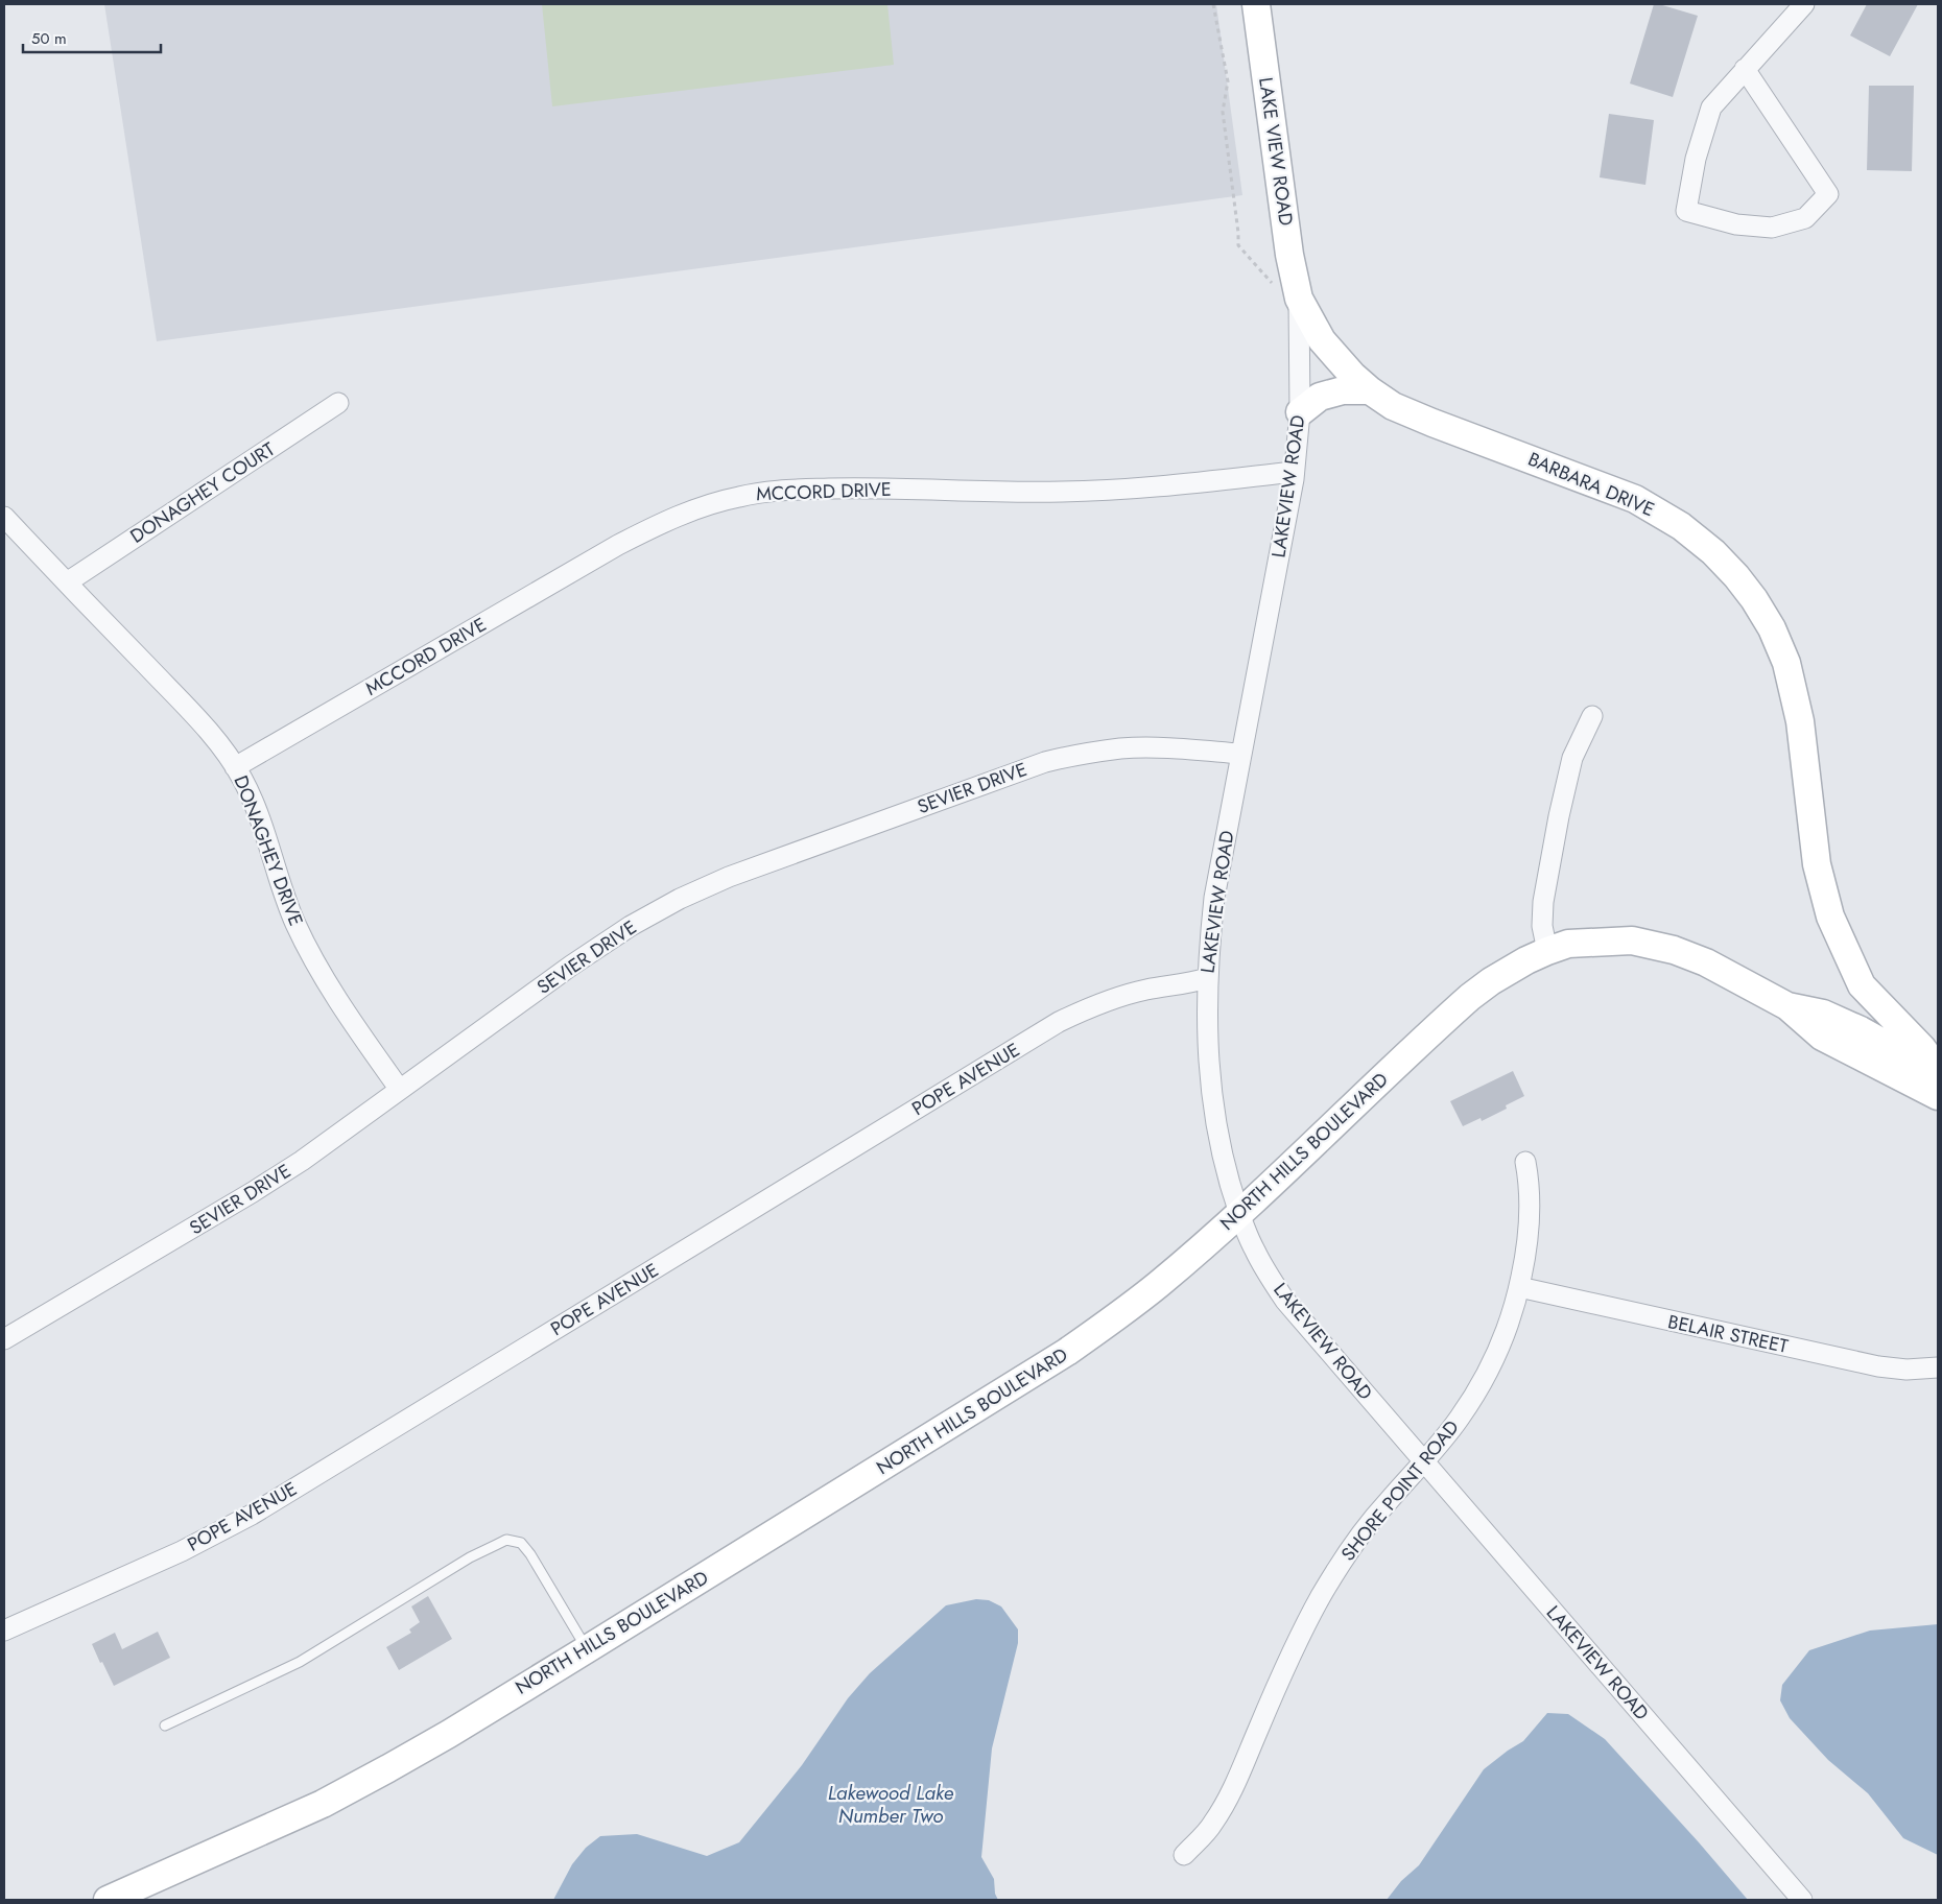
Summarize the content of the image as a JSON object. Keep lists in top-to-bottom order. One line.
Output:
{"streets":{"street":["LAKE VIEW ROAD","BARBARA DRIVE","LAKEVIEW ROAD","MCCORD DRIVE","DONAGHEY COURT","SEVIER DRIVE","DONAGHEY DRIVE","POPE AVENUE","NORTH HILLS BOULEVARD","BELAIR STREET","SHORE POINT ROAD"]},"crossings":[["LAKE VIEW ROAD","BARBARA DRIVE"],["LAKE VIEW ROAD","LAKEVIEW ROAD"],["BARBARA DRIVE","LAKEVIEW ROAD"],["LAKEVIEW ROAD","MCCORD DRIVE"],["LAKEVIEW ROAD","SEVIER DRIVE"],["LAKEVIEW ROAD","POPE AVENUE"],["LAKEVIEW ROAD","NORTH HILLS BOULEVARD"],["LAKEVIEW ROAD","SHORE POINT ROAD"],["MCCORD DRIVE","DONAGHEY DRIVE"],["DONAGHEY COURT","DONAGHEY DRIVE"],["SEVIER DRIVE","DONAGHEY DRIVE"],["BELAIR STREET","SHORE POINT ROAD"]],"water":["Lakewood Lake Number Two"],"scale_bar":"50 m"}
